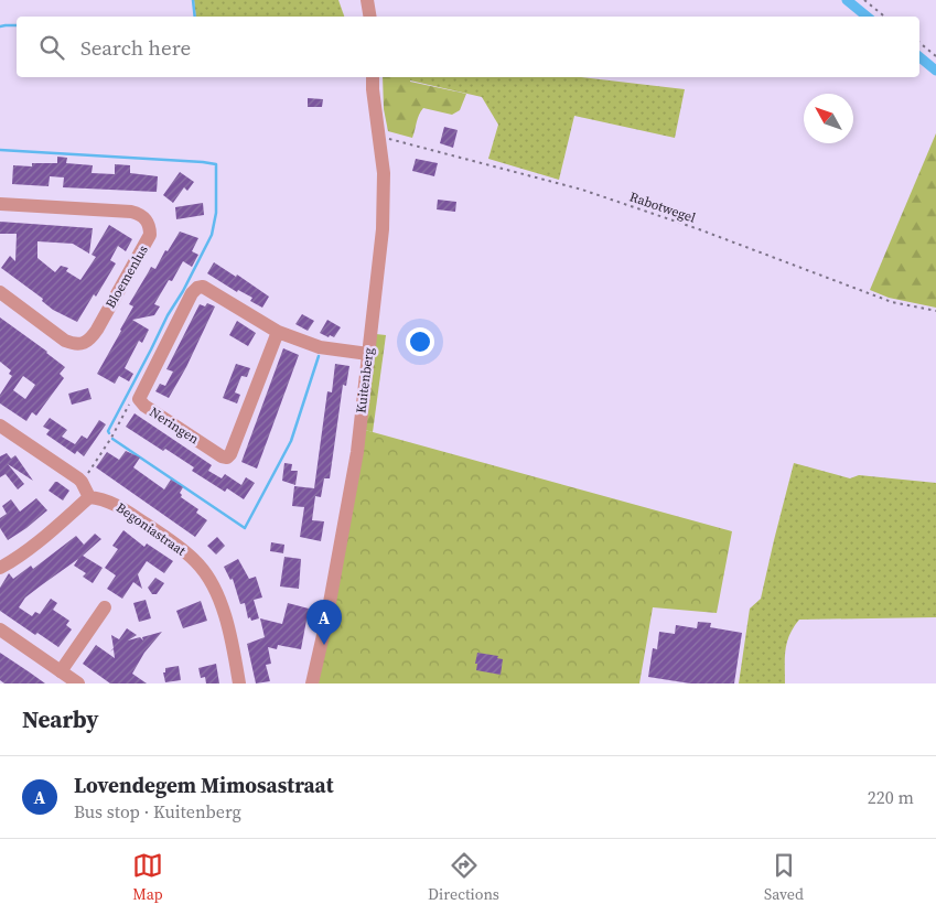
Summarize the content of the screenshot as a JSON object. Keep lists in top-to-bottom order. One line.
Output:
{"streets":{"street":["Bloemenlus","Kuitenberg","Neringen","Begoniastraat"],"path":["Rabotwegel"]},"crossings":[["Rabotwegel","Kuitenberg"],["Kuitenberg","Neringen"]],"north":"top left","page":{"search":"Search here","pins":"A","heading":"Nearby","list":[{"mark":"A","name":"Lovendegem Mimosastraat","note":"Bus stop · Kuitenberg","value":"220 m"}],"nav":["Map","Directions","Saved"]}}
